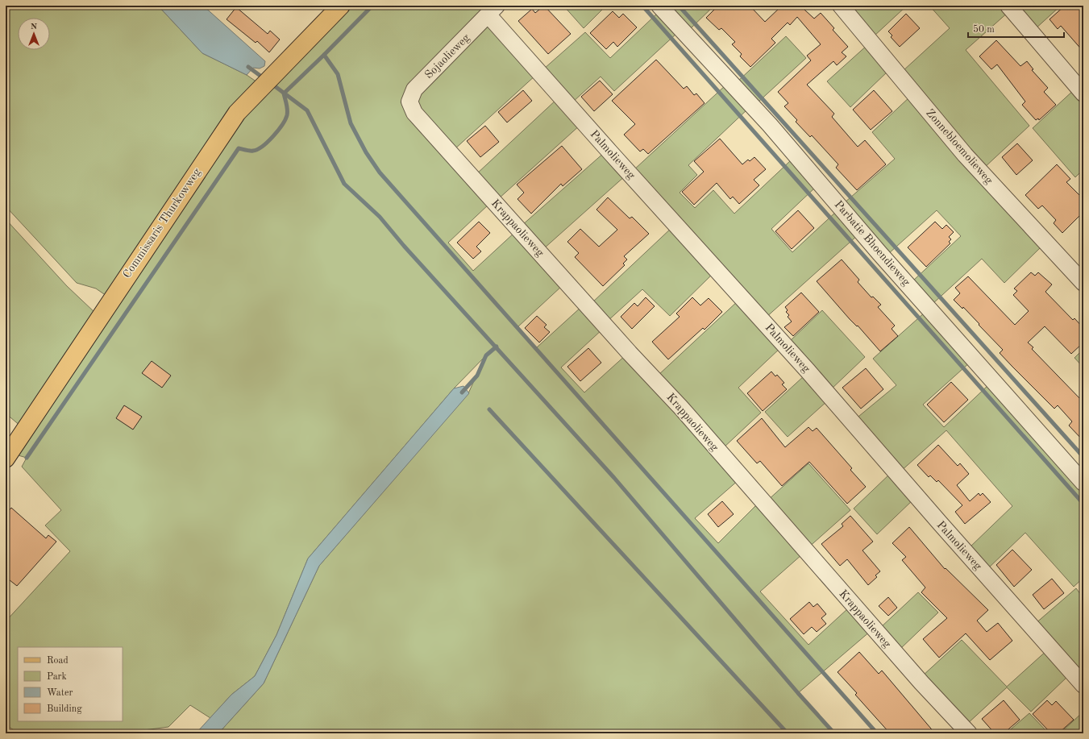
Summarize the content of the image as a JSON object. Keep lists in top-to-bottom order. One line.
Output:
{"streets":{"main road":["Commissaris Thurkowweg"],"street":["Sojaolieweg","Zonnebloemolieweg","Palmolieweg","Krappaolieweg","Parbatie Bhoendieweg"]},"crossings":[["Sojaolieweg","Palmolieweg"],["Sojaolieweg","Krappaolieweg"]],"legend":["Road","Park","Water","Building"],"scale_bar":"50 m","north":"top"}
